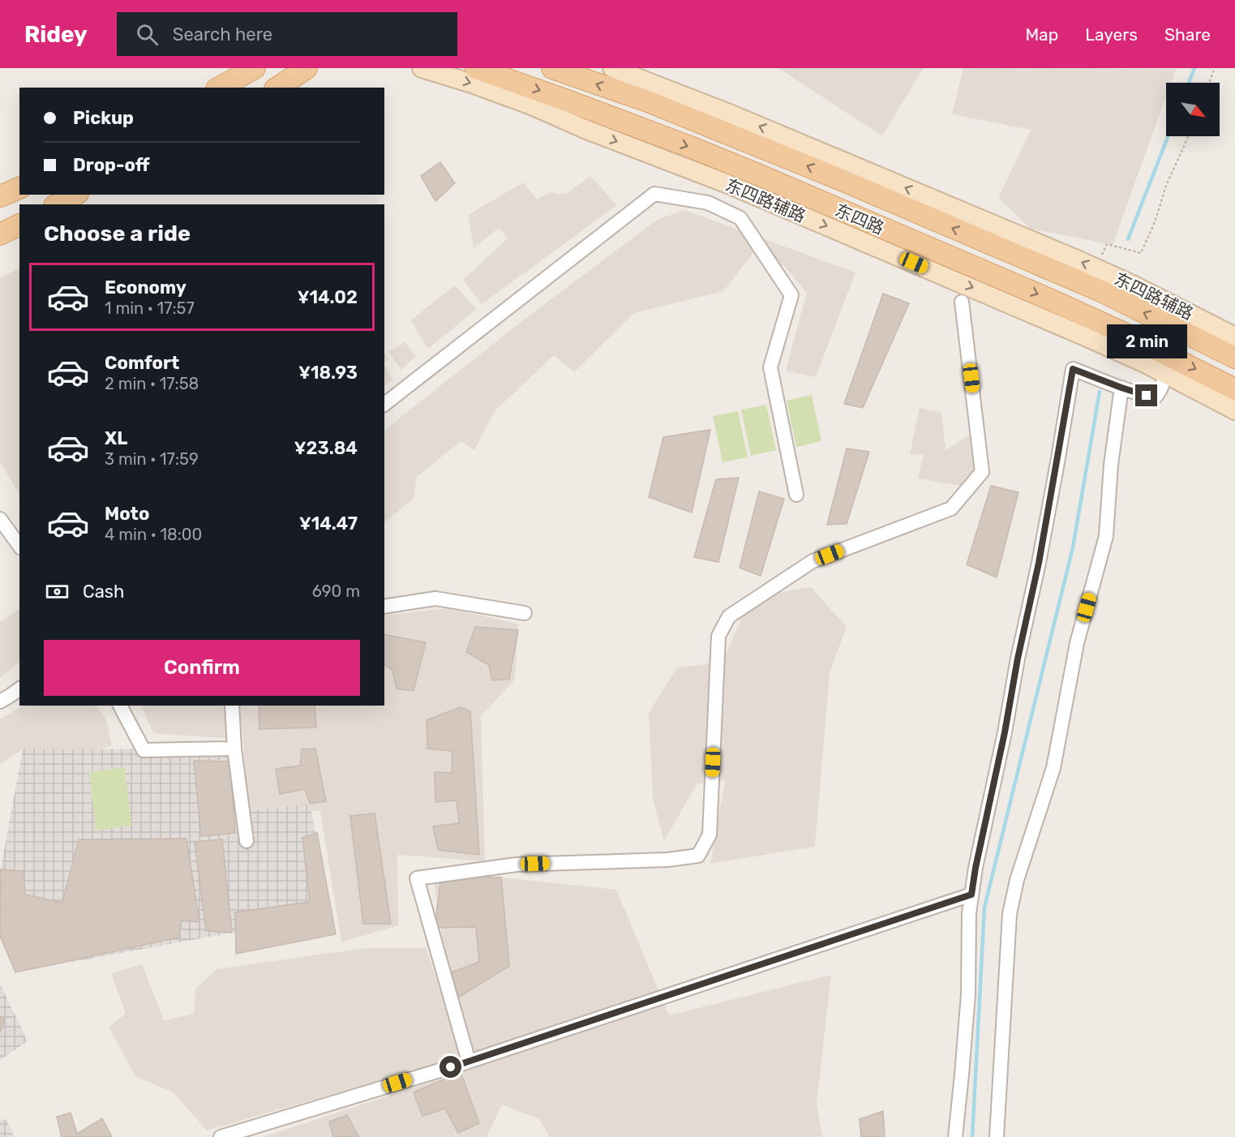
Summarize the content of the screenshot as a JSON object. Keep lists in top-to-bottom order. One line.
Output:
{"streets":{"main road":["东四路辅路","东四路"]},"north":"bottom right","page":{"header":"Ridey","search":"Search here","nav":["Map","Layers","Share"],"banner":["Pickup","Drop-off"],"heading":"Choose a ride","list":[{"name":"Economy","note":"1 min · 17:57","value":"¥14.02"},{"name":"Comfort","note":"2 min · 17:58","value":"¥18.93"},{"name":"XL","note":"3 min · 17:59","value":"¥23.84"},{"name":"Moto","note":"4 min · 18:00","value":"¥14.47"}],"bubble":"2 min","pay":["Cash","690 m"],"buttons":"Confirm"}}
